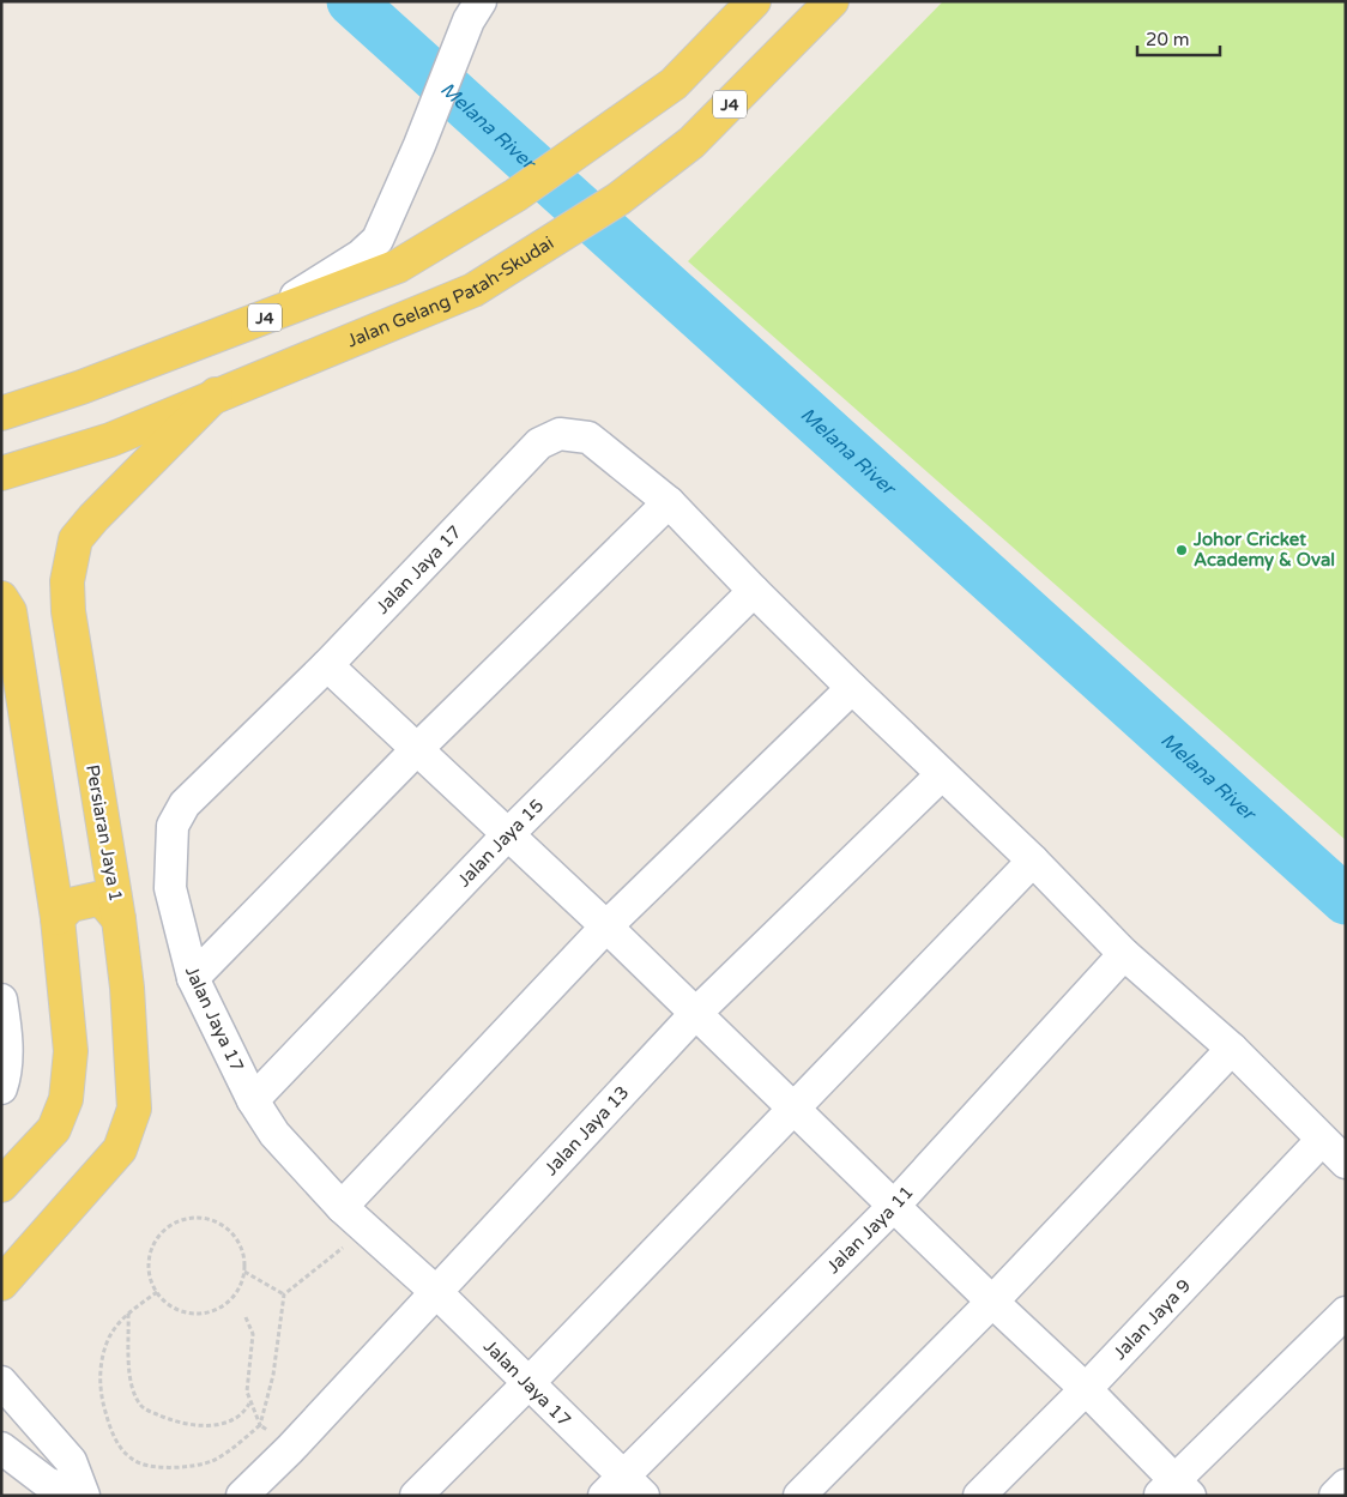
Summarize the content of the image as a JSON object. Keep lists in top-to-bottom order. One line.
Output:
{"streets":{"main road":["J4","Jalan Gelang Patah-Skudai","Persiaran Jaya 1"],"street":["Jalan Jaya 17","Jalan Jaya 15","Jalan Jaya 13","Jalan Jaya 11","Jalan Jaya 9"]},"crossings":[["Jalan Gelang Patah-Skudai","Persiaran Jaya 1"],["Jalan Jaya 17","Jalan Jaya 15"],["Jalan Jaya 17","Jalan Jaya 13"],["Jalan Jaya 17","Jalan Jaya 11"]],"water":["Melana River"],"places":["Johor Cricket Academy & Oval"],"scale_bar":"20 m"}
